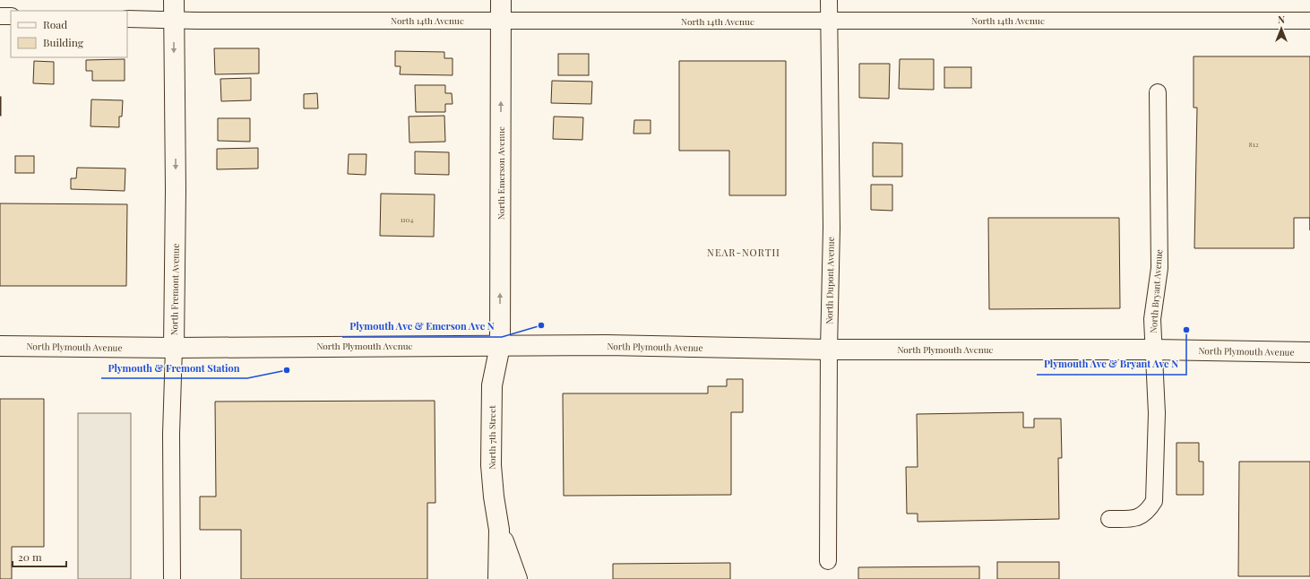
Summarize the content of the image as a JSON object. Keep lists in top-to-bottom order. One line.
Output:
{"streets":{"main road":["North Emerson Avenue","North Fremont Avenue","North Plymouth Avenue","North 7th Street"],"street":["North 14th Avenue","North Dupont Avenue","North Bryant Avenue"]},"crossings":[["North 14th Avenue","North Emerson Avenue"],["North 14th Avenue","North Dupont Avenue"],["North 14th Avenue","North Fremont Avenue"],["North Emerson Avenue","North Plymouth Avenue"],["North Emerson Avenue","North 7th Street"],["North Dupont Avenue","North Plymouth Avenue"],["North Fremont Avenue","North Plymouth Avenue"],["North Bryant Avenue","North Plymouth Avenue"],["North Plymouth Avenue","North 7th Street"]],"one_way":["North Emerson Avenue","North Fremont Avenue"],"districts":["NEAR-NORTH"],"places":["Plymouth Ave & Emerson Ave N","Plymouth Ave & Bryant Ave N","Plymouth & Fremont Station"],"house_numbers":["812","1104"],"legend":["Road","Building"],"scale_bar":"20 m","north":"top"}
